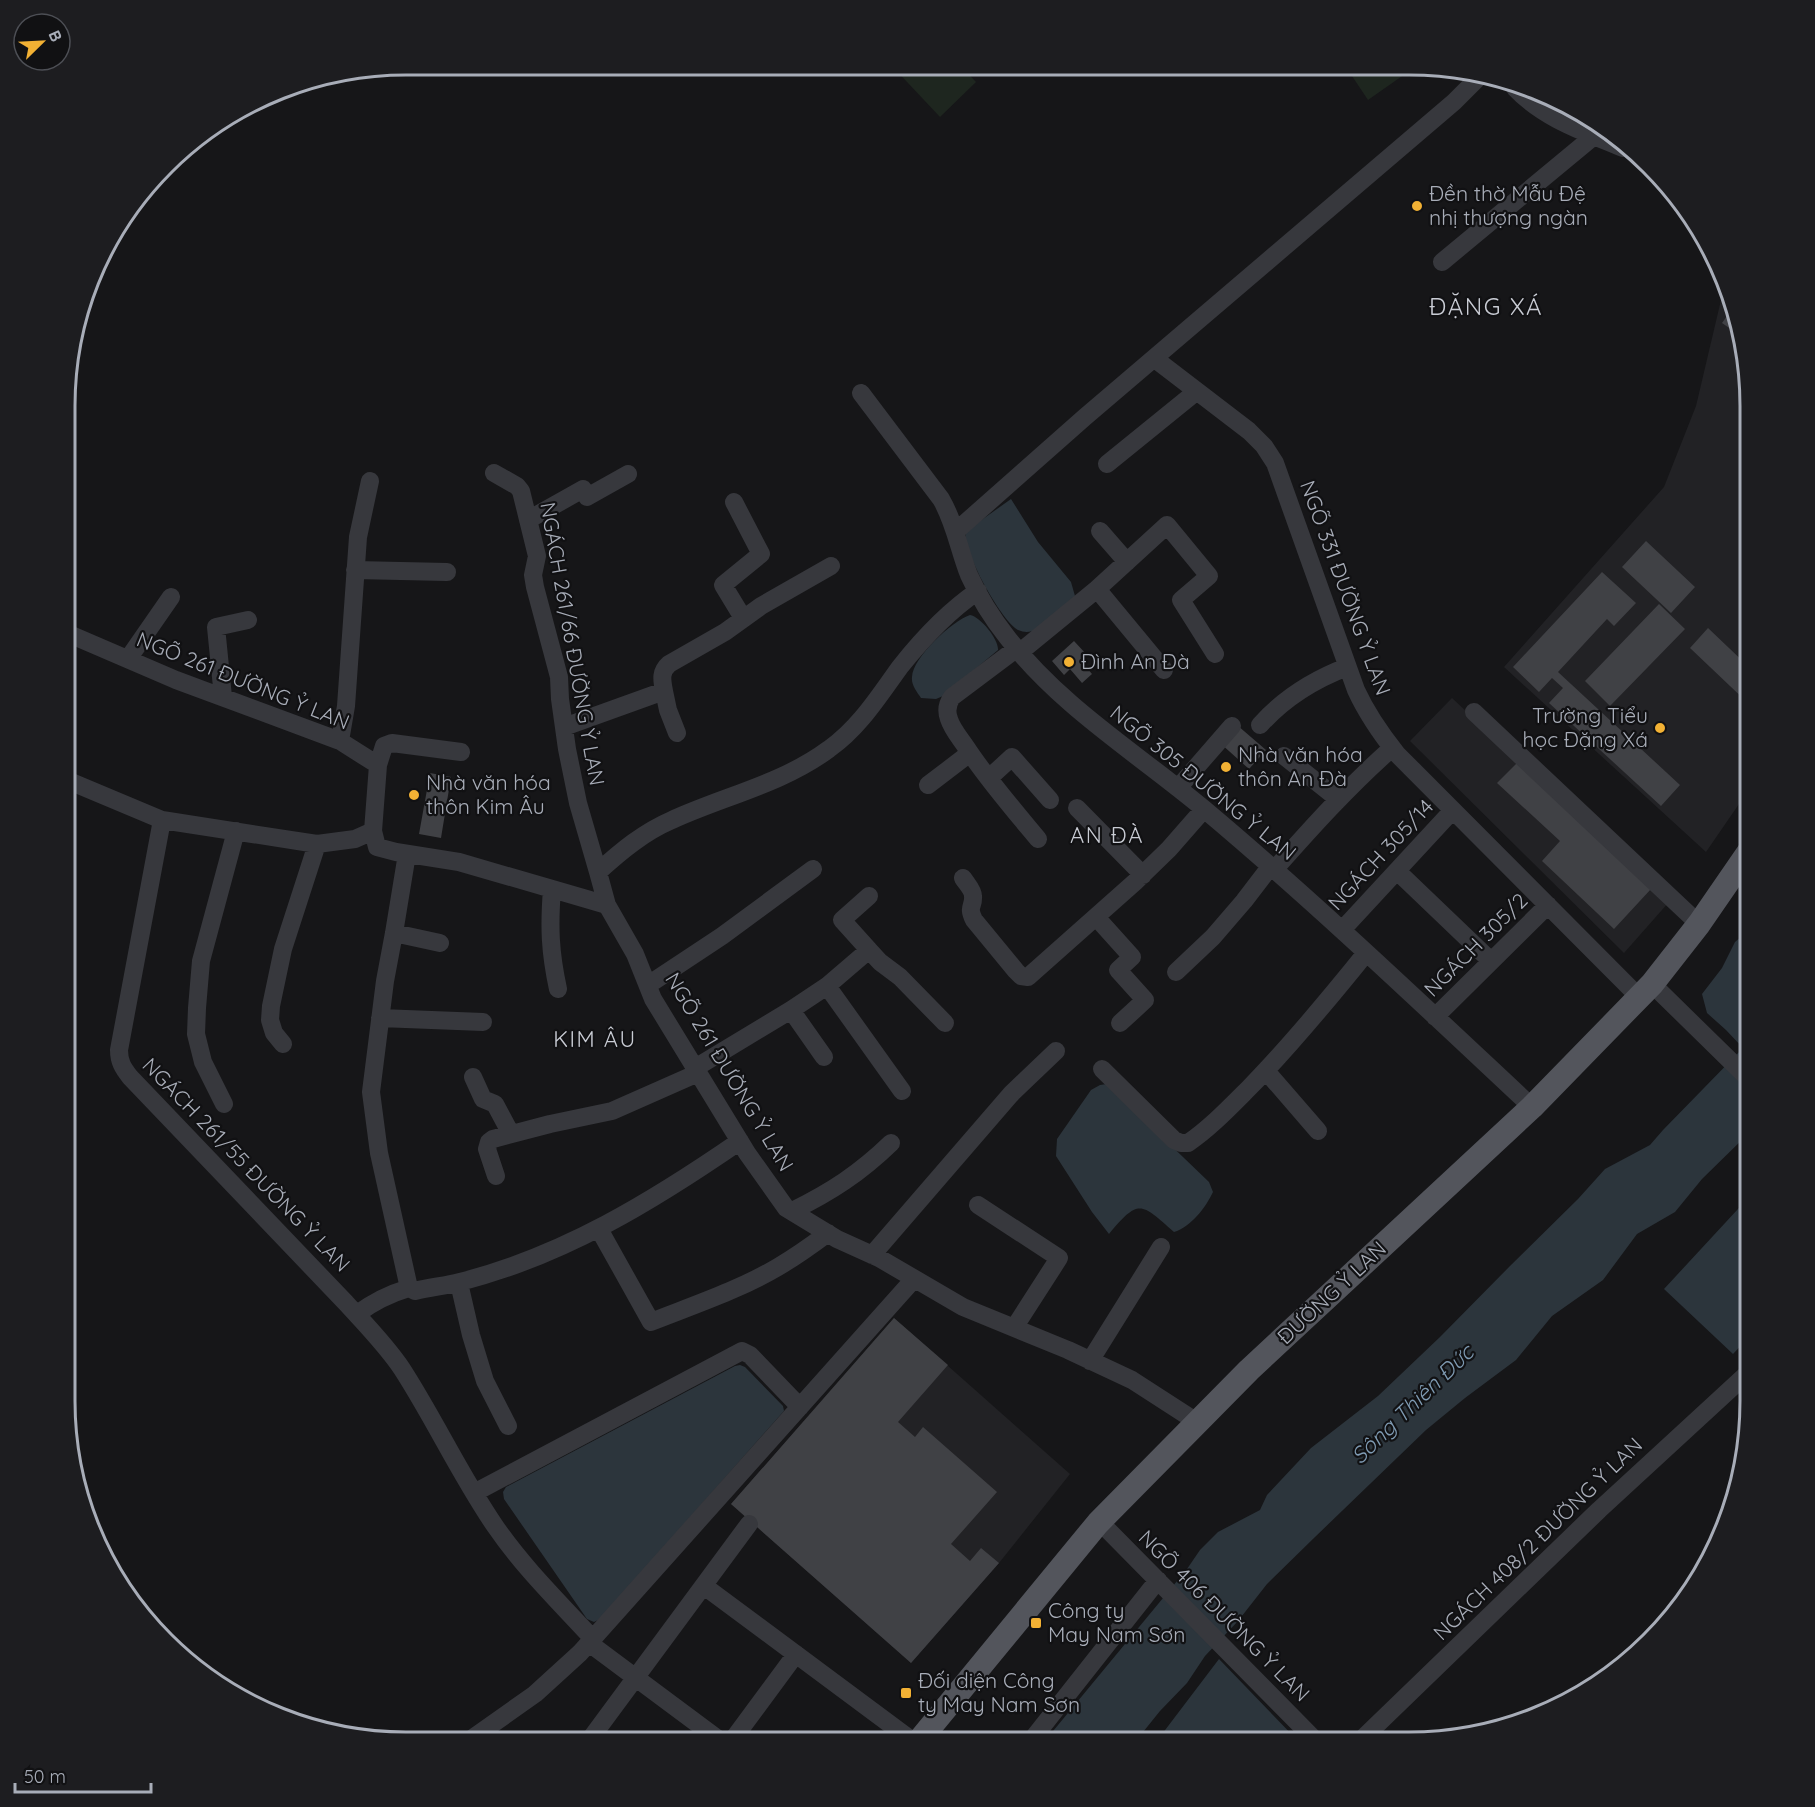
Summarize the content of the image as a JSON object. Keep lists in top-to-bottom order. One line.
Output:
{"streets":{"main road":["ĐƯỜNG Ỷ LAN"],"street":["NGÕ 331 ĐƯỜNG Ỷ LAN","NGÁCH 261/66 ĐƯỜNG Ỷ LAN","NGÕ 261 ĐƯỜNG Ỷ LAN","NGÕ 305 ĐƯỜNG Ỷ LAN","NGÁCH 305/14","NGÁCH 305/2","NGÁCH 261/55 ĐƯỜNG Ỷ LAN","NGÁCH 408/2 ĐƯỜNG Ỷ LAN","NGÕ 406 ĐƯỜNG Ỷ LAN"]},"crossings":[["NGÕ 331 ĐƯỜNG Ỷ LAN","NGÁCH 305/14"],["NGÕ 331 ĐƯỜNG Ỷ LAN","NGÁCH 305/2"],["NGÕ 331 ĐƯỜNG Ỷ LAN","ĐƯỜNG Ỷ LAN"],["NGÁCH 261/66 ĐƯỜNG Ỷ LAN","NGÕ 261 ĐƯỜNG Ỷ LAN"],["NGÕ 261 ĐƯỜNG Ỷ LAN","ĐƯỜNG Ỷ LAN"],["NGÕ 305 ĐƯỜNG Ỷ LAN","NGÁCH 305/14"],["NGÕ 305 ĐƯỜNG Ỷ LAN","NGÁCH 305/2"],["NGÕ 305 ĐƯỜNG Ỷ LAN","ĐƯỜNG Ỷ LAN"],["ĐƯỜNG Ỷ LAN","NGÕ 406 ĐƯỜNG Ỷ LAN"]],"districts":["ĐẶNG XÁ","AN ĐÀ","KIM ÂU"],"water":["Sông Thiên Đức"],"places":{"other":["Đền thờ Mẫu Đệ nhị thượng ngàn","Đình An Đà","Trường Tiểu học Đặng Xá","Nhà văn hóa thôn An Đà","Nhà văn hóa thôn Kim Âu"],"transit":["Công ty May Nam Sơn","Đối diện Công ty May Nam Sơn"]},"scale_bar":"50 m","north":"top right"}
